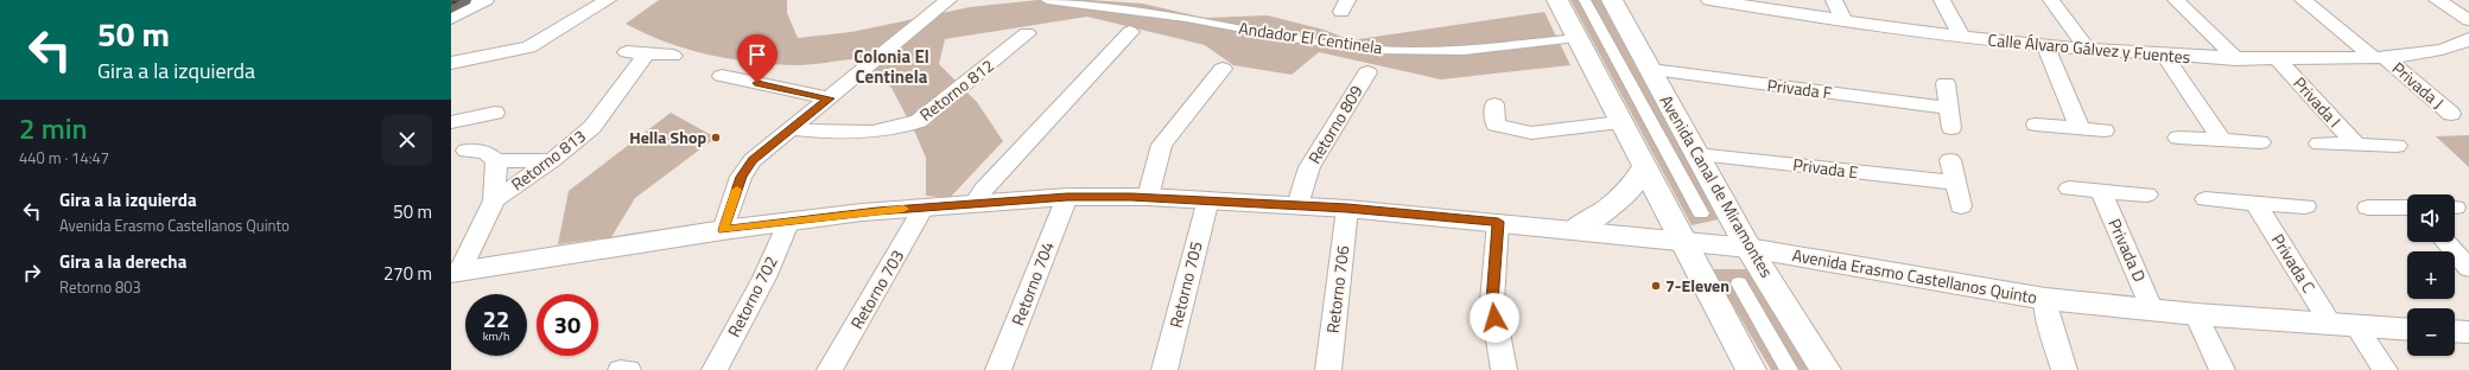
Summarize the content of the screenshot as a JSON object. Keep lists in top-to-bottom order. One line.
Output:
{"streets":{"street":["Andador El Centinela","Calle Álvaro Gálvez y Fuentes","Privada J","Privada F","Retorno 812","Privada I","Retorno 809","Retorno 813","Privada E","Avenida Canal de Miramontes","Privada D","Privada C","Avenida Erasmo Castellanos Quinto","Retorno 704","Retorno 705","Retorno 703","Retorno 706","Retorno 702"]},"crossings":[["Calle Álvaro Gálvez y Fuentes","Privada J"],["Calle Álvaro Gálvez y Fuentes","Privada I"],["Privada F","Avenida Canal de Miramontes"],["Retorno 809","Avenida Erasmo Castellanos Quinto"],["Retorno 813","Avenida Erasmo Castellanos Quinto"],["Privada E","Avenida Canal de Miramontes"],["Avenida Canal de Miramontes","Avenida Erasmo Castellanos Quinto"],["Privada D","Avenida Erasmo Castellanos Quinto"],["Privada C","Avenida Erasmo Castellanos Quinto"],["Avenida Erasmo Castellanos Quinto","Retorno 704"],["Avenida Erasmo Castellanos Quinto","Retorno 705"],["Avenida Erasmo Castellanos Quinto","Retorno 703"],["Avenida Erasmo Castellanos Quinto","Retorno 706"],["Avenida Erasmo Castellanos Quinto","Retorno 702"]],"districts":["Colonia El Centinela"],"places":["Hella Shop","7-Eleven"],"page":{"turn":["50 m","Gira a la izquierda"],"heading":["2 min","440 m · 14:47"],"list":[{"name":"Gira a la izquierda","note":"Avenida Erasmo Castellanos Quinto","value":"50 m"},{"name":"Gira a la derecha","note":"Retorno 803","value":"270 m"}],"map_buttons":["+","−"],"speed":"22 km/h","limit":"30"}}
